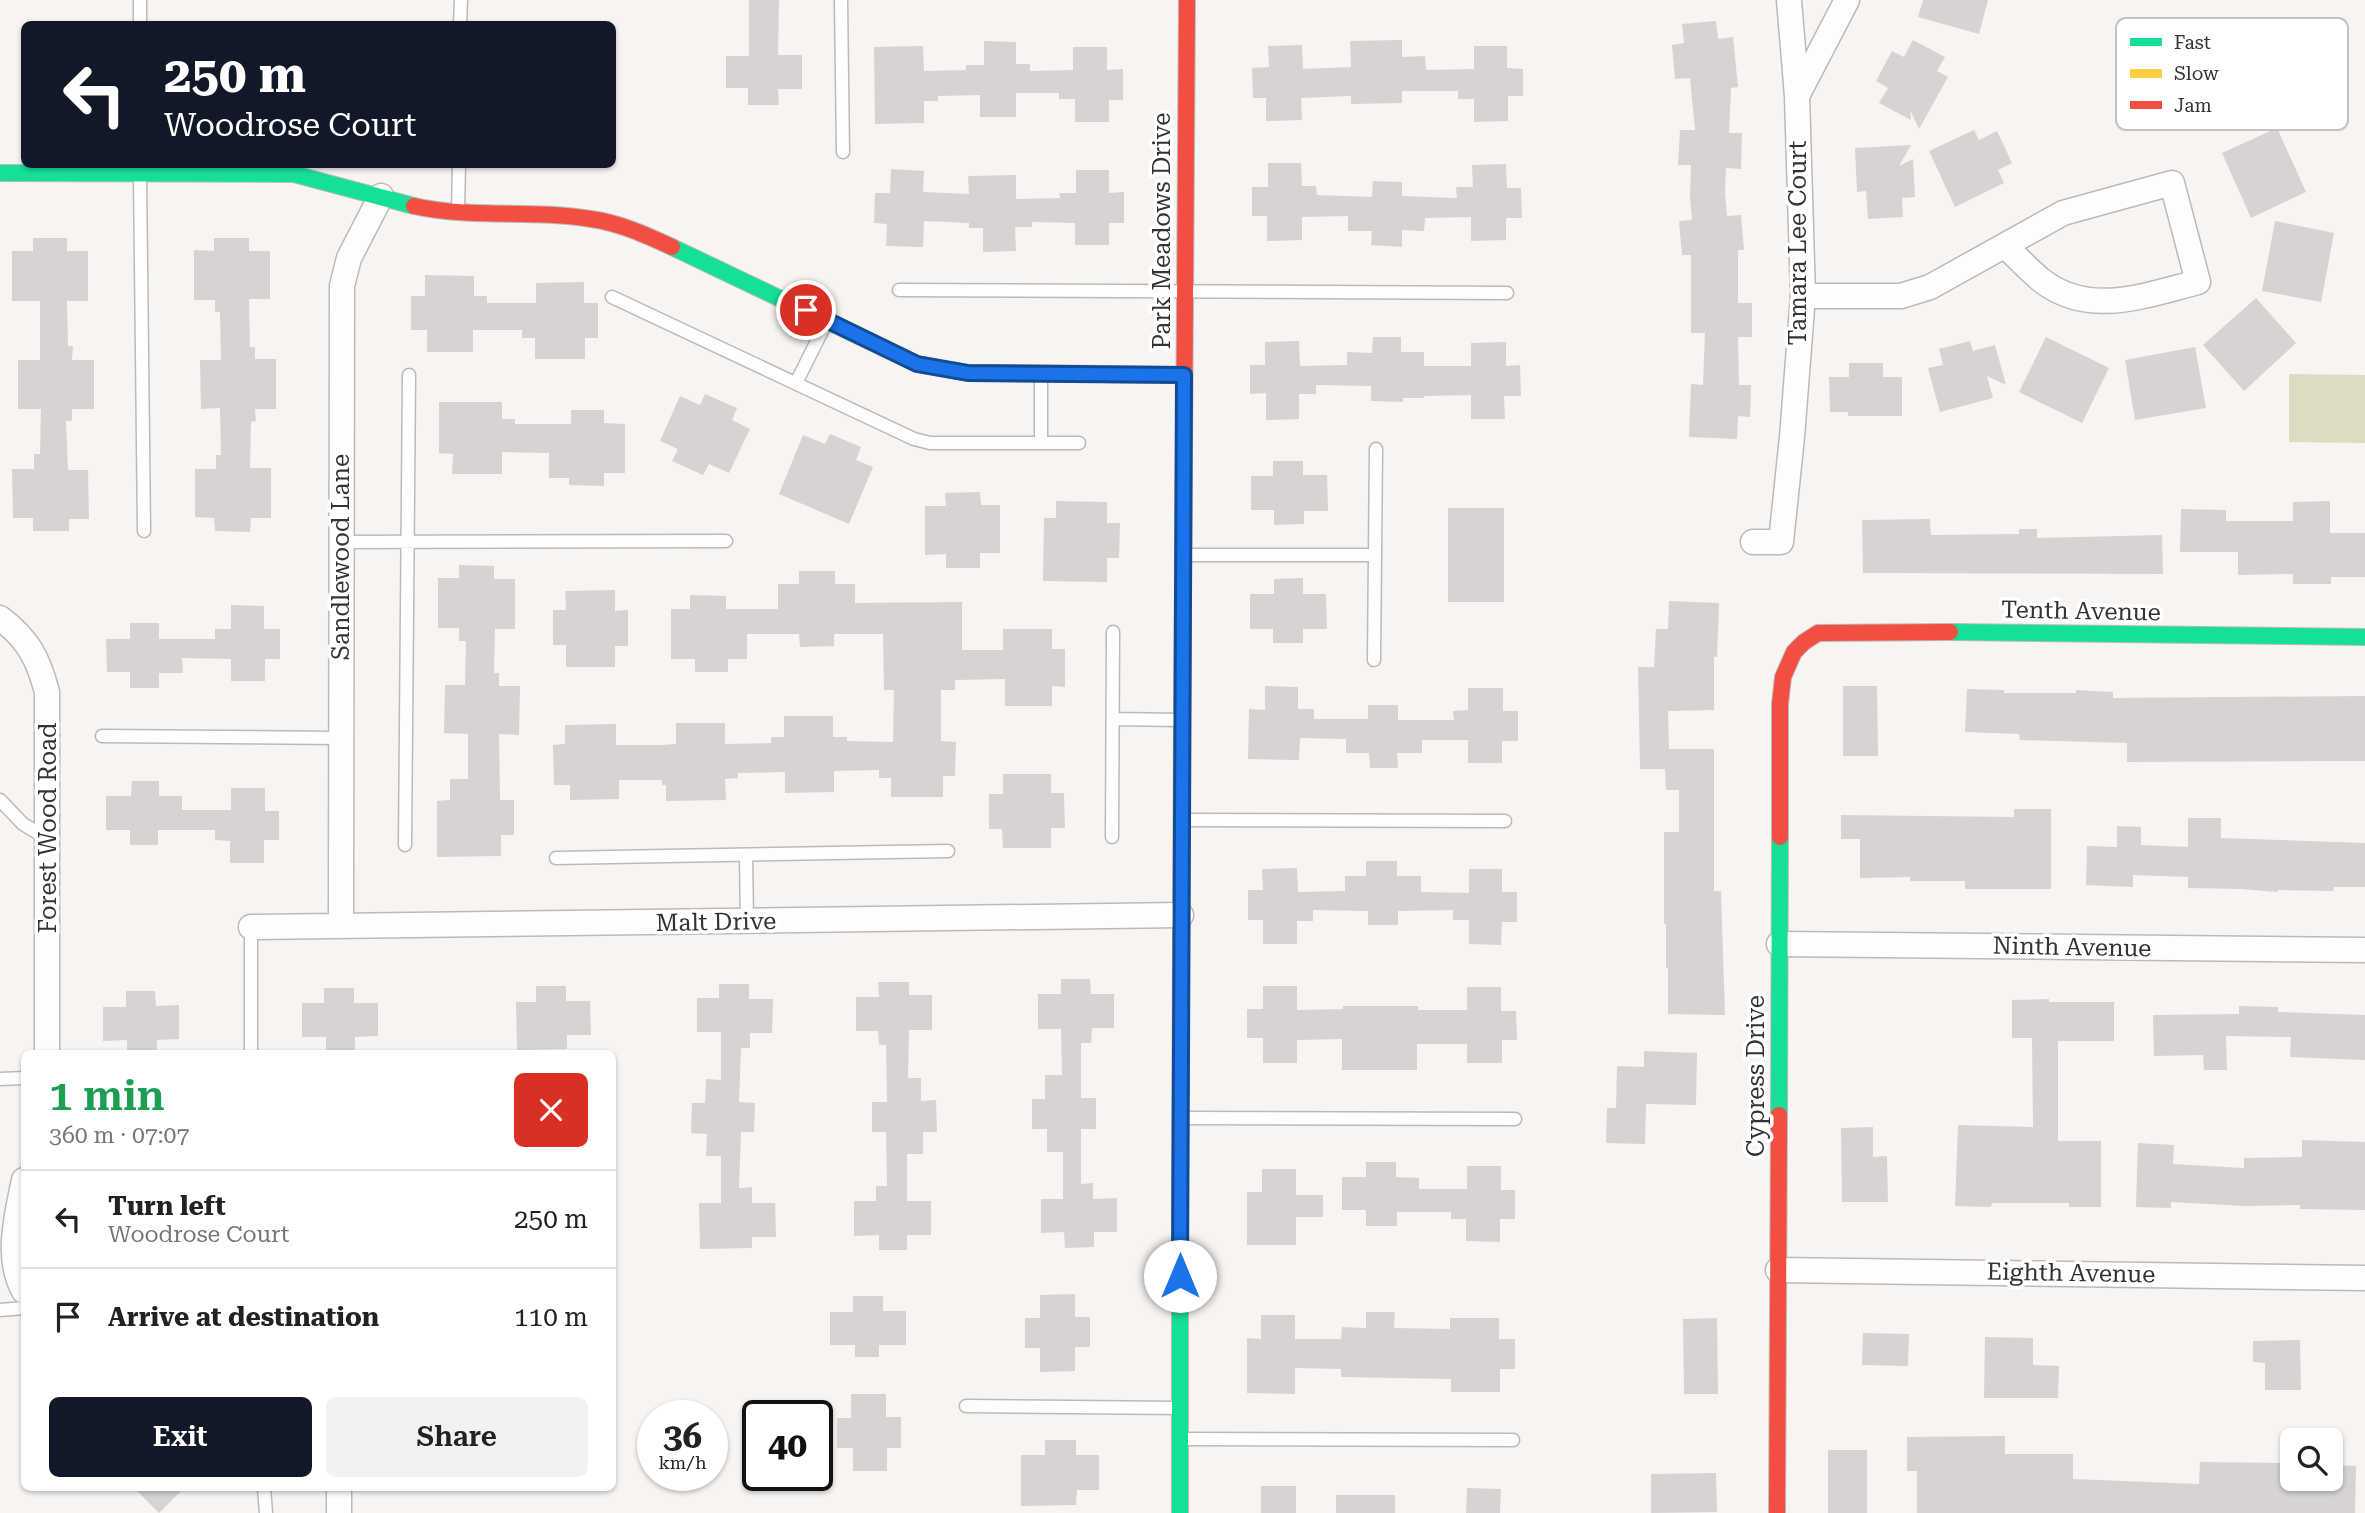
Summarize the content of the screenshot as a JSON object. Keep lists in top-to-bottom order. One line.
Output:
{"streets":{"street":["Park Meadows Drive","Tamara Lee Court","Sandlewood Lane","Tenth Avenue","Forest Wood Road","Malt Drive","Ninth Avenue","Cypress Drive","Eighth Avenue"]},"crossings":[["Park Meadows Drive","Malt Drive"],["Sandlewood Lane","Malt Drive"],["Tenth Avenue","Cypress Drive"],["Ninth Avenue","Cypress Drive"],["Cypress Drive","Eighth Avenue"]],"legend":["Fast","Slow","Jam"],"page":{"turn":["250 m","Woodrose Court"],"heading":["1 min","360 m · 07:07"],"list":[{"name":"Turn left","note":"Woodrose Court","value":"250 m"},{"name":"Arrive at destination","value":"110 m"}],"buttons":["Exit","Share"],"speed":"36 km/h","limit":"40"}}
